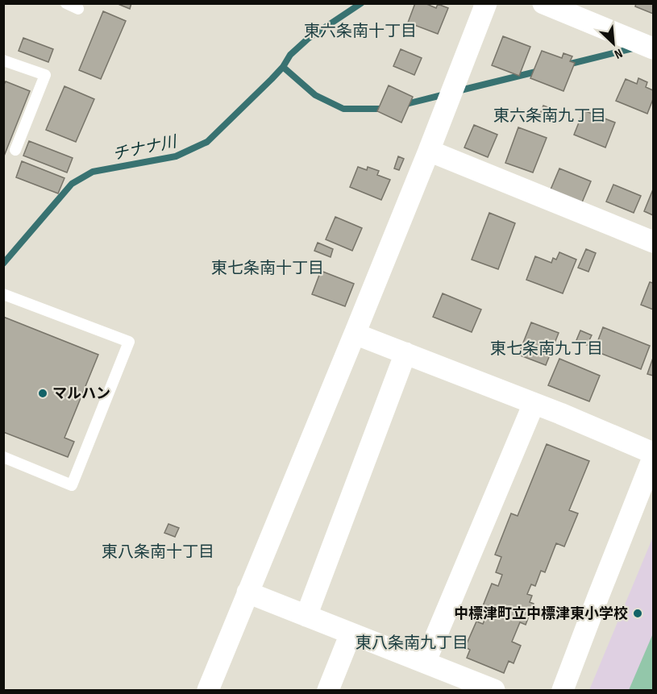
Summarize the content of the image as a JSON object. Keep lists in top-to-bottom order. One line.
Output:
{"districts":["東六条南十丁目","東六条南九丁目","東七条南十丁目","東七条南九丁目","東八条南十丁目","東八条南九丁目"],"water":["チナナ川"],"places":["マルハン","中標津町立中標津東小学校"],"north":"bottom right"}
